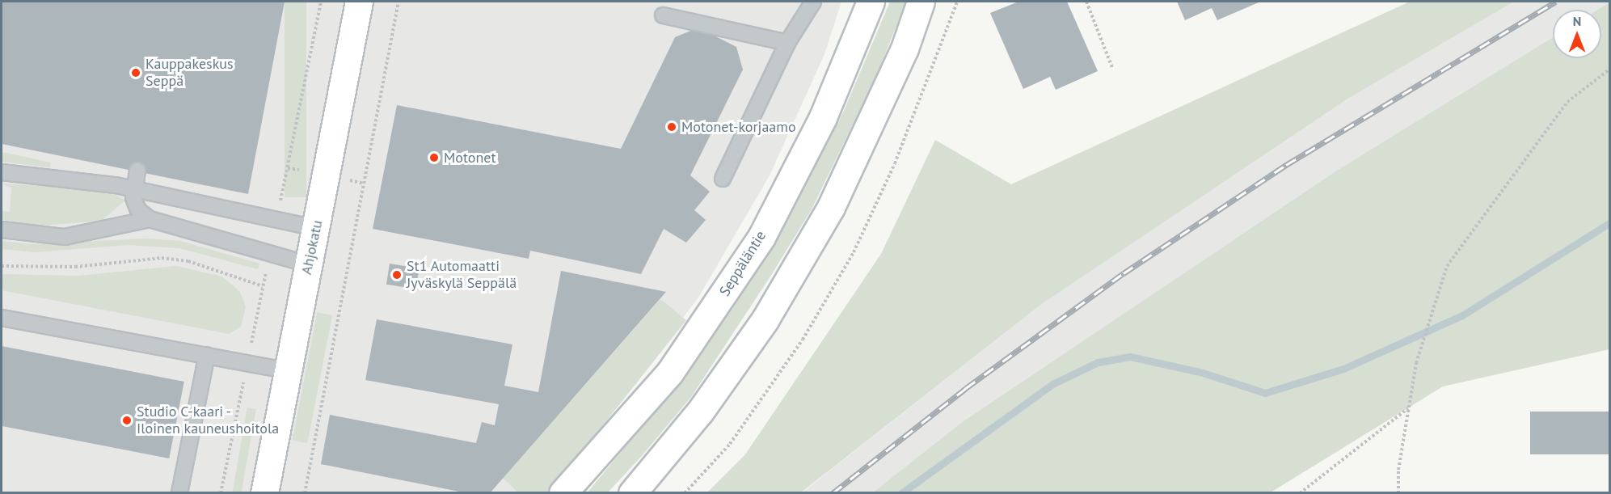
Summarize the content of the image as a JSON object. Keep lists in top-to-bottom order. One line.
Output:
{"streets":{"main road":["Ahjokatu","Seppäläntie"]},"places":["Kauppakeskus Seppä","Motonet-korjaamo","Motonet","St1 Automaatti Jyväskylä Seppälä","Studio C-kaari - Iloinen kauneushoitola"],"north":"top"}
